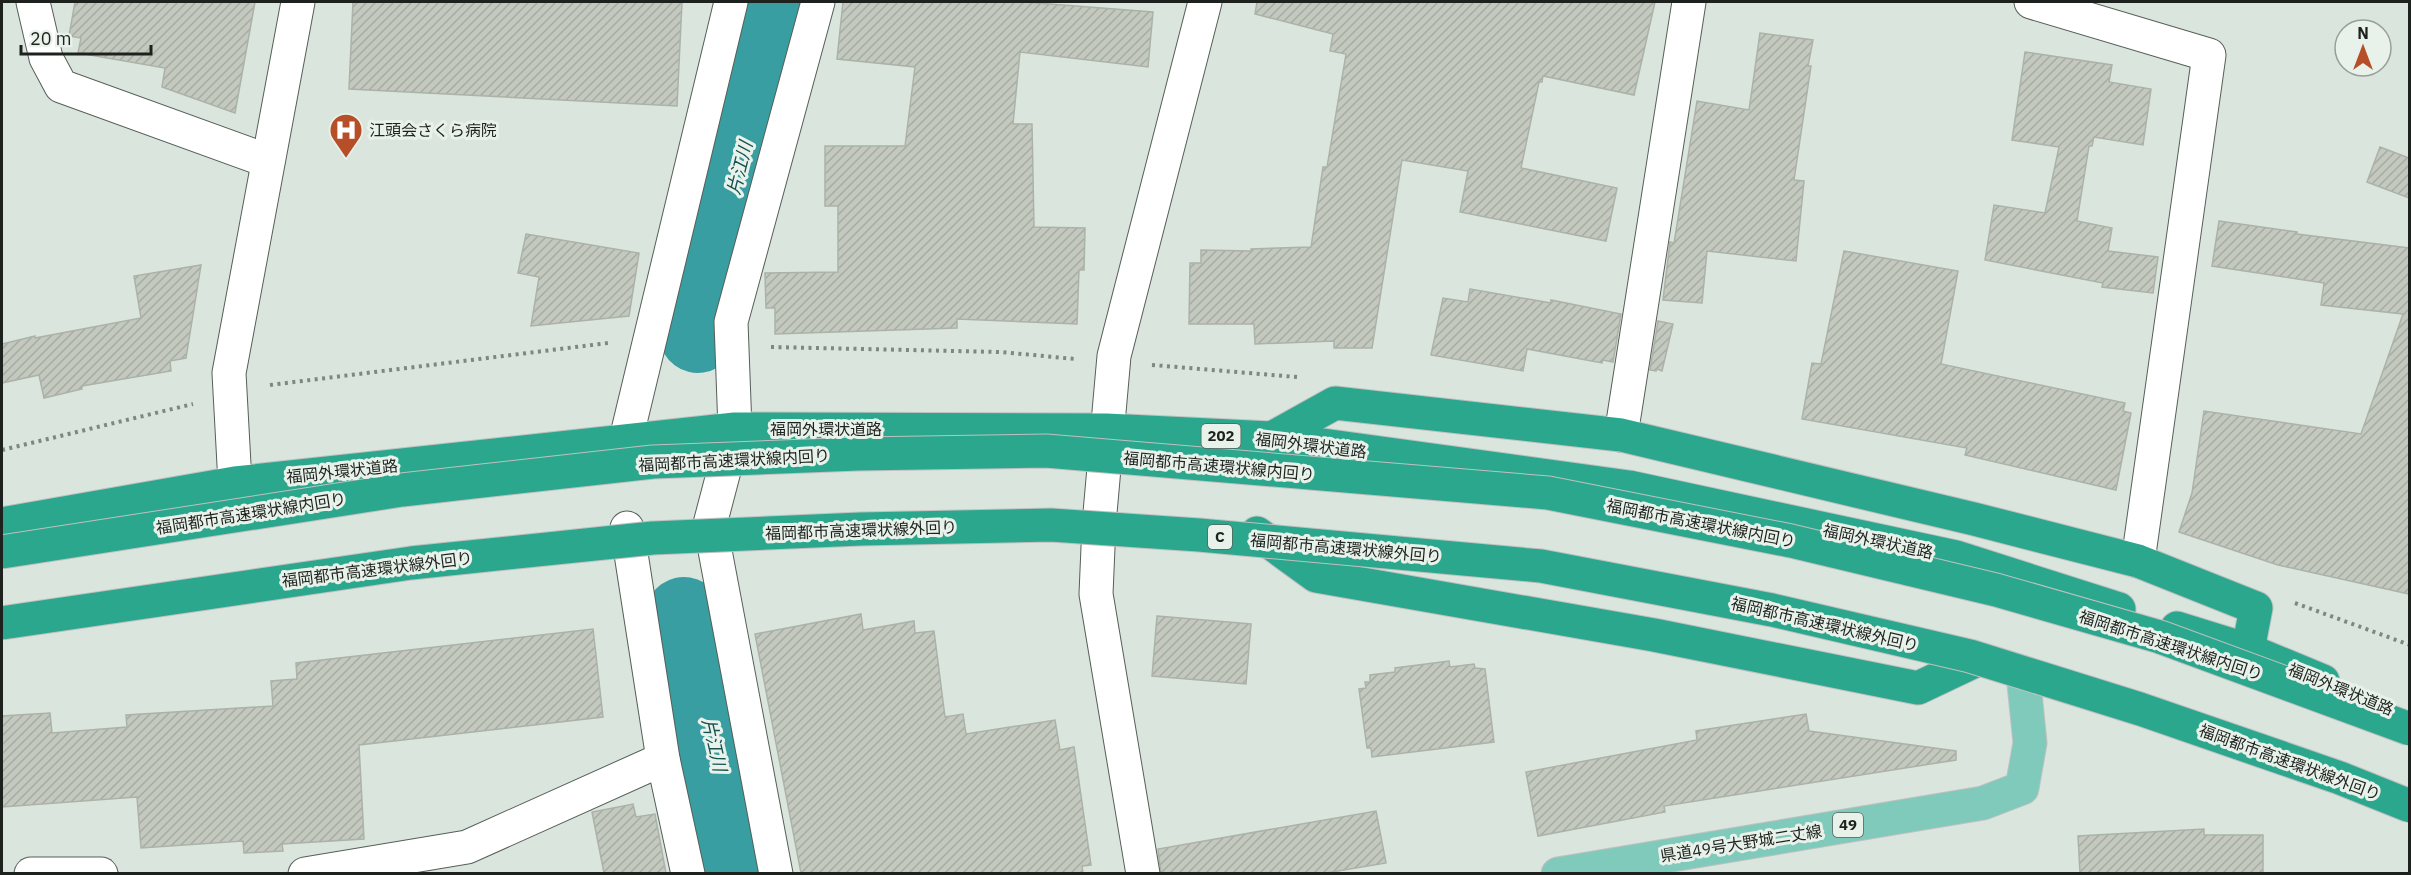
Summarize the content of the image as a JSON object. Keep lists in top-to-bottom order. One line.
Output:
{"streets":{"highway":["福岡外環状道路","202","福岡都市高速環状線内回り","福岡都市高速環状線外回り","C"],"main road":["49","県道49号大野城二丈線"]},"water":["片江川"],"places":{"hospital":["江頭会さくら病院"]},"scale_bar":"20 m","north":"top"}
